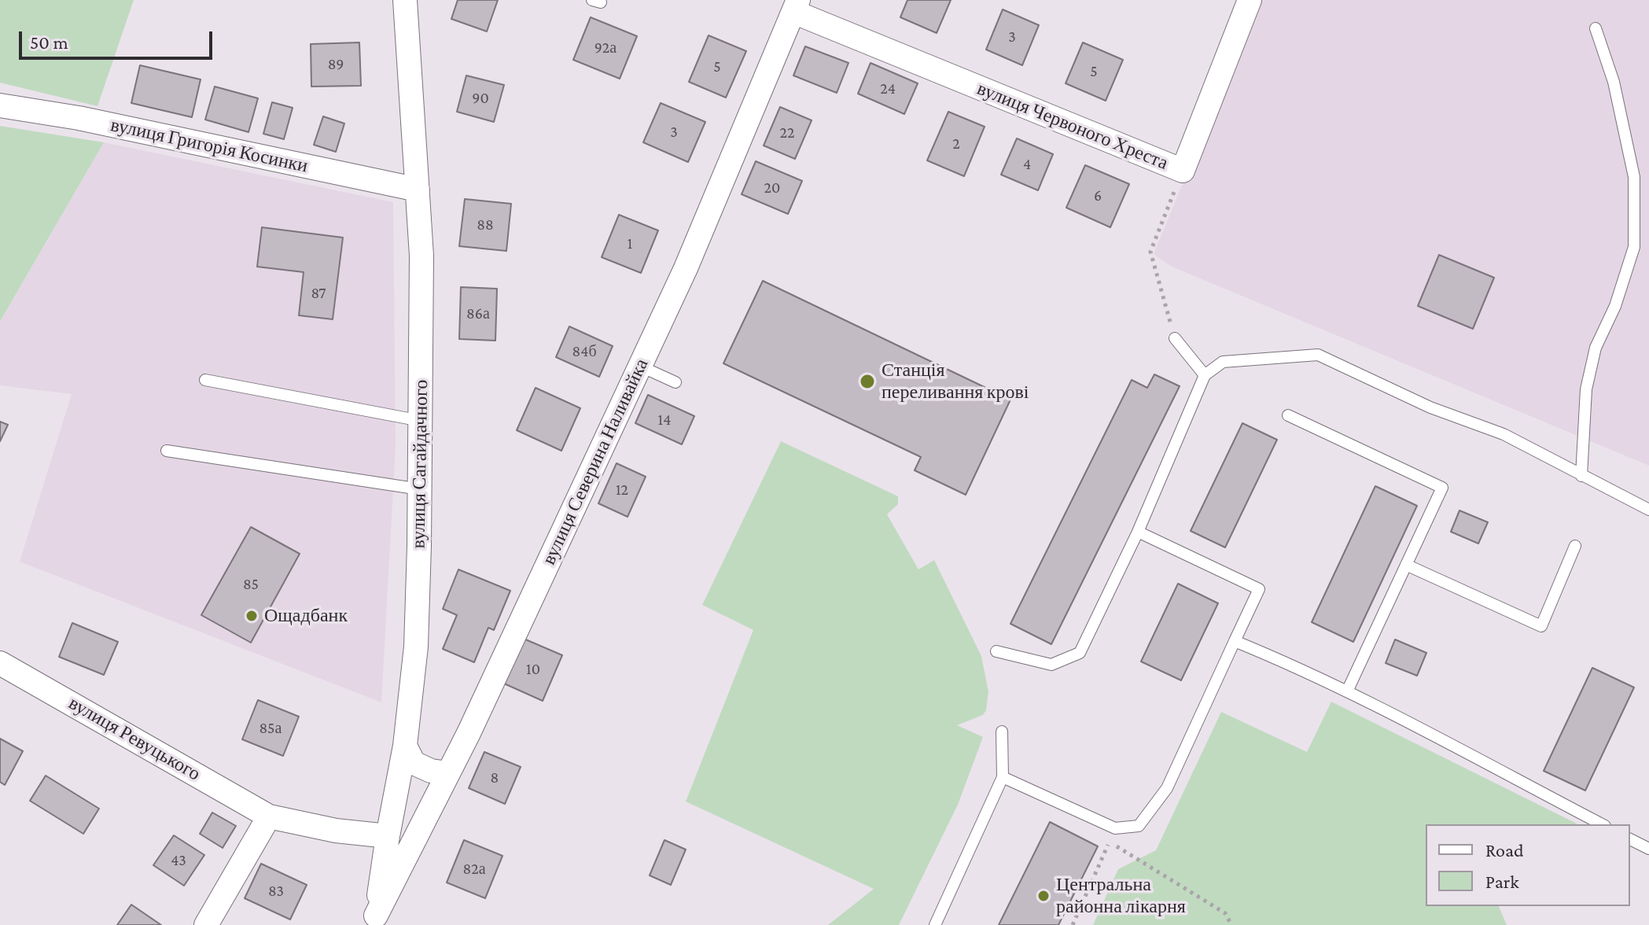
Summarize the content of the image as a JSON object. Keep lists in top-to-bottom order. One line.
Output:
{"streets":{"street":["вулиця Червоного Хреста","вулиця Григорія Косинки","вулиця Северина Наливайка","вулиця Сагайдачного","вулиця Ревуцького"]},"crossings":[["вулиця Червоного Хреста","вулиця Северина Наливайка"],["вулиця Григорія Косинки","вулиця Сагайдачного"],["вулиця Северина Наливайка","вулиця Сагайдачного"],["вулиця Сагайдачного","вулиця Ревуцького"]],"places":["Станція переливання крові","Ощадбанк","Центральна районна лікарня"],"house_numbers":["3","92а","89","5","5","24","90","3","22","2","4","20","6","88","1","87","86а","84б","14","12","85","10","85а","8","43","82а","83"],"legend":["Road","Park"],"scale_bar":"50 m"}
